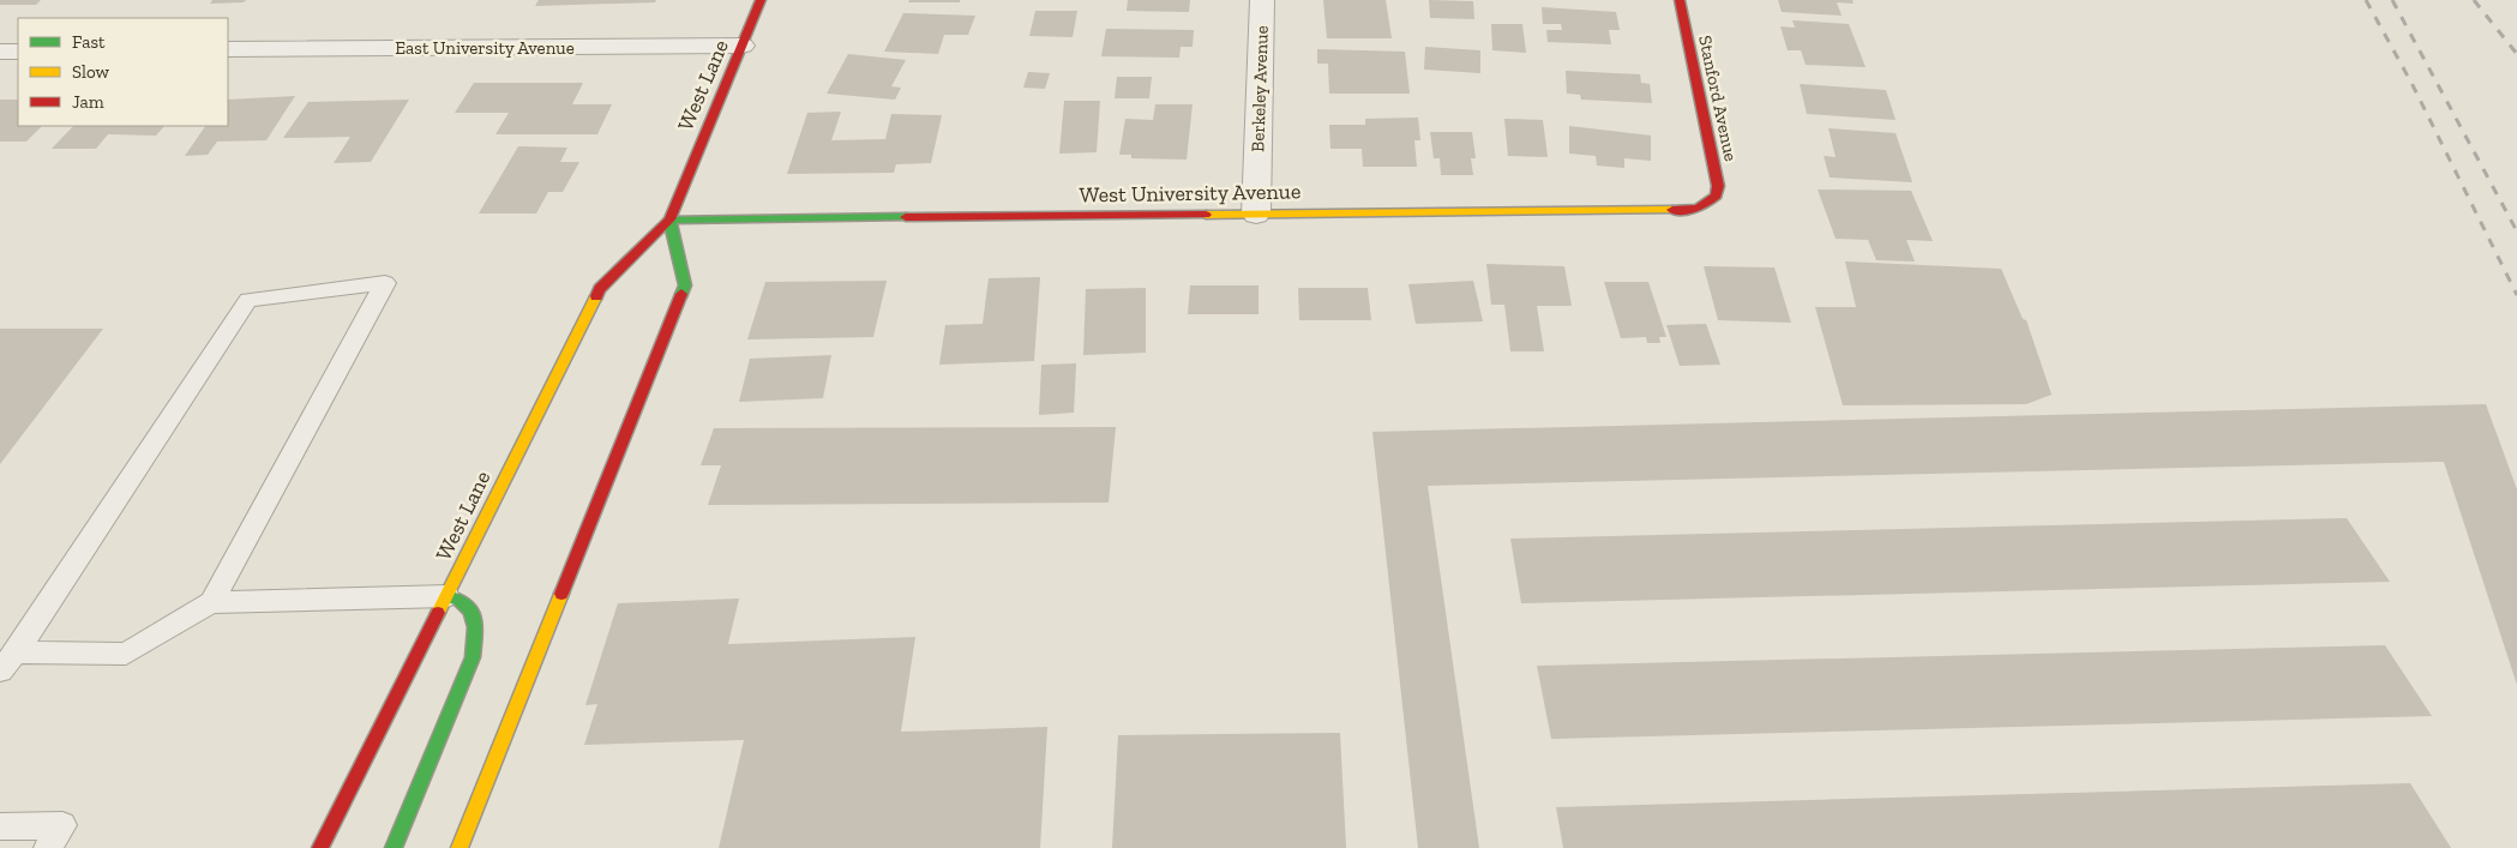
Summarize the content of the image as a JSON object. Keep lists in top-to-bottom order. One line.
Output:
{"streets":{"main road":["West Lane","Stanford Avenue","West University Avenue"],"street":["East University Avenue","Berkeley Avenue"]},"crossings":[["East University Avenue","West Lane"],["West Lane","West University Avenue"],["Berkeley Avenue","West University Avenue"],["Stanford Avenue","West University Avenue"]],"legend":["Fast","Slow","Jam"]}
